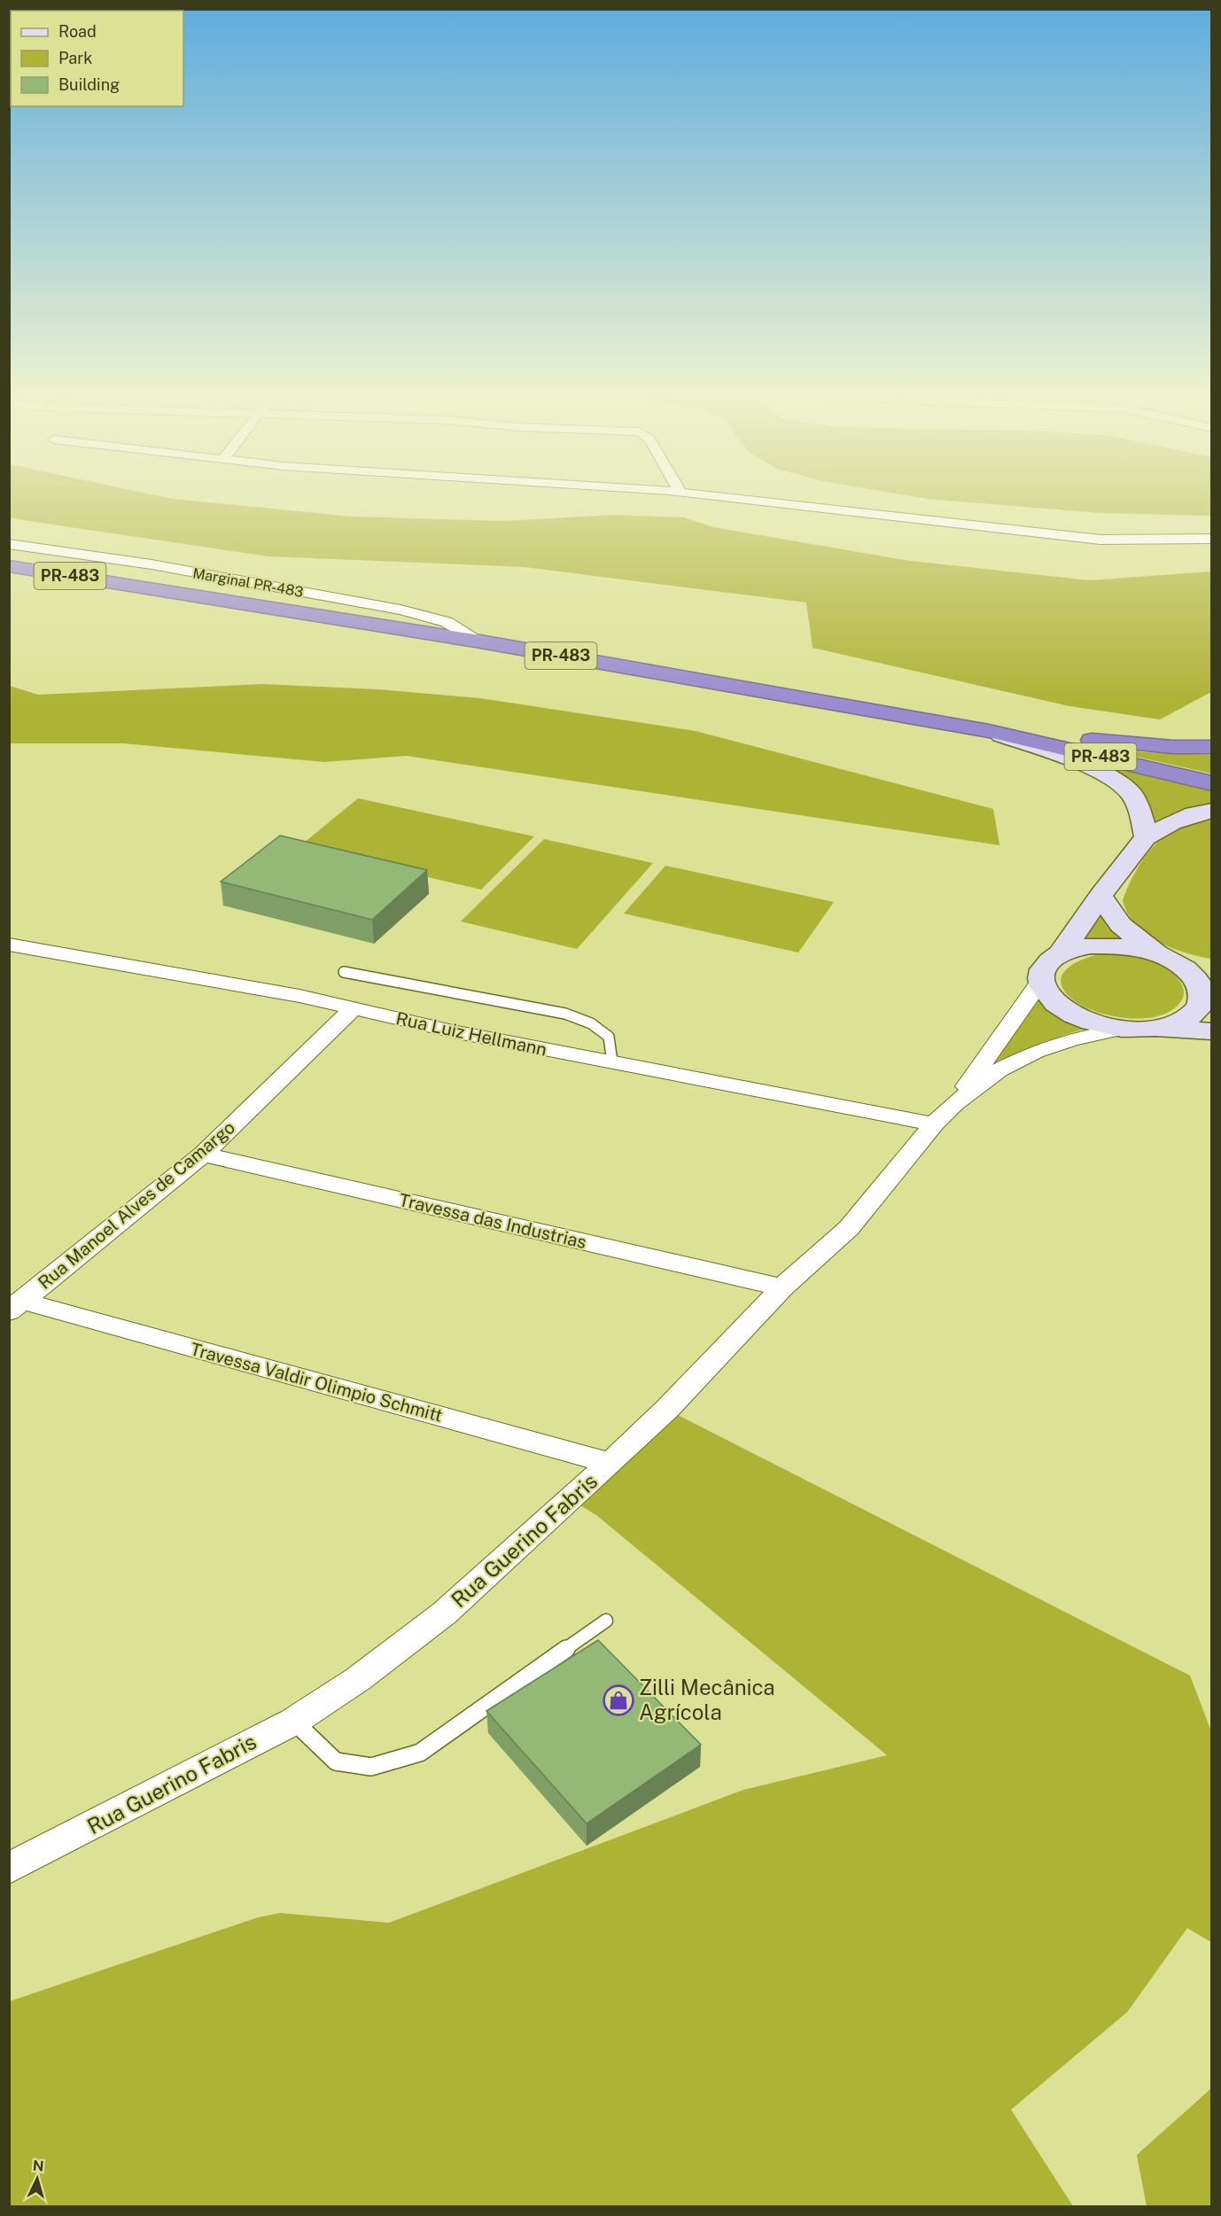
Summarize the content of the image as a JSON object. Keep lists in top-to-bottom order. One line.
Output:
{"streets":{"highway":["PR-483"],"street":["Marginal PR-483","Rua Luiz Hellmann","Rua Manoel Alves de Camargo","Travessa das Industrias","Travessa Valdir Olimpio Schmitt","Rua Guerino Fabris"]},"crossings":[["PR-483","Marginal PR-483"],["Rua Luiz Hellmann","Rua Manoel Alves de Camargo"],["Rua Luiz Hellmann","Rua Guerino Fabris"],["Rua Manoel Alves de Camargo","Travessa das Industrias"],["Rua Manoel Alves de Camargo","Travessa Valdir Olimpio Schmitt"],["Travessa das Industrias","Rua Guerino Fabris"],["Travessa Valdir Olimpio Schmitt","Rua Guerino Fabris"]],"places":{"shop":["Zilli Mecânica Agrícola"]},"legend":["Road","Park","Building"],"north":"top"}
